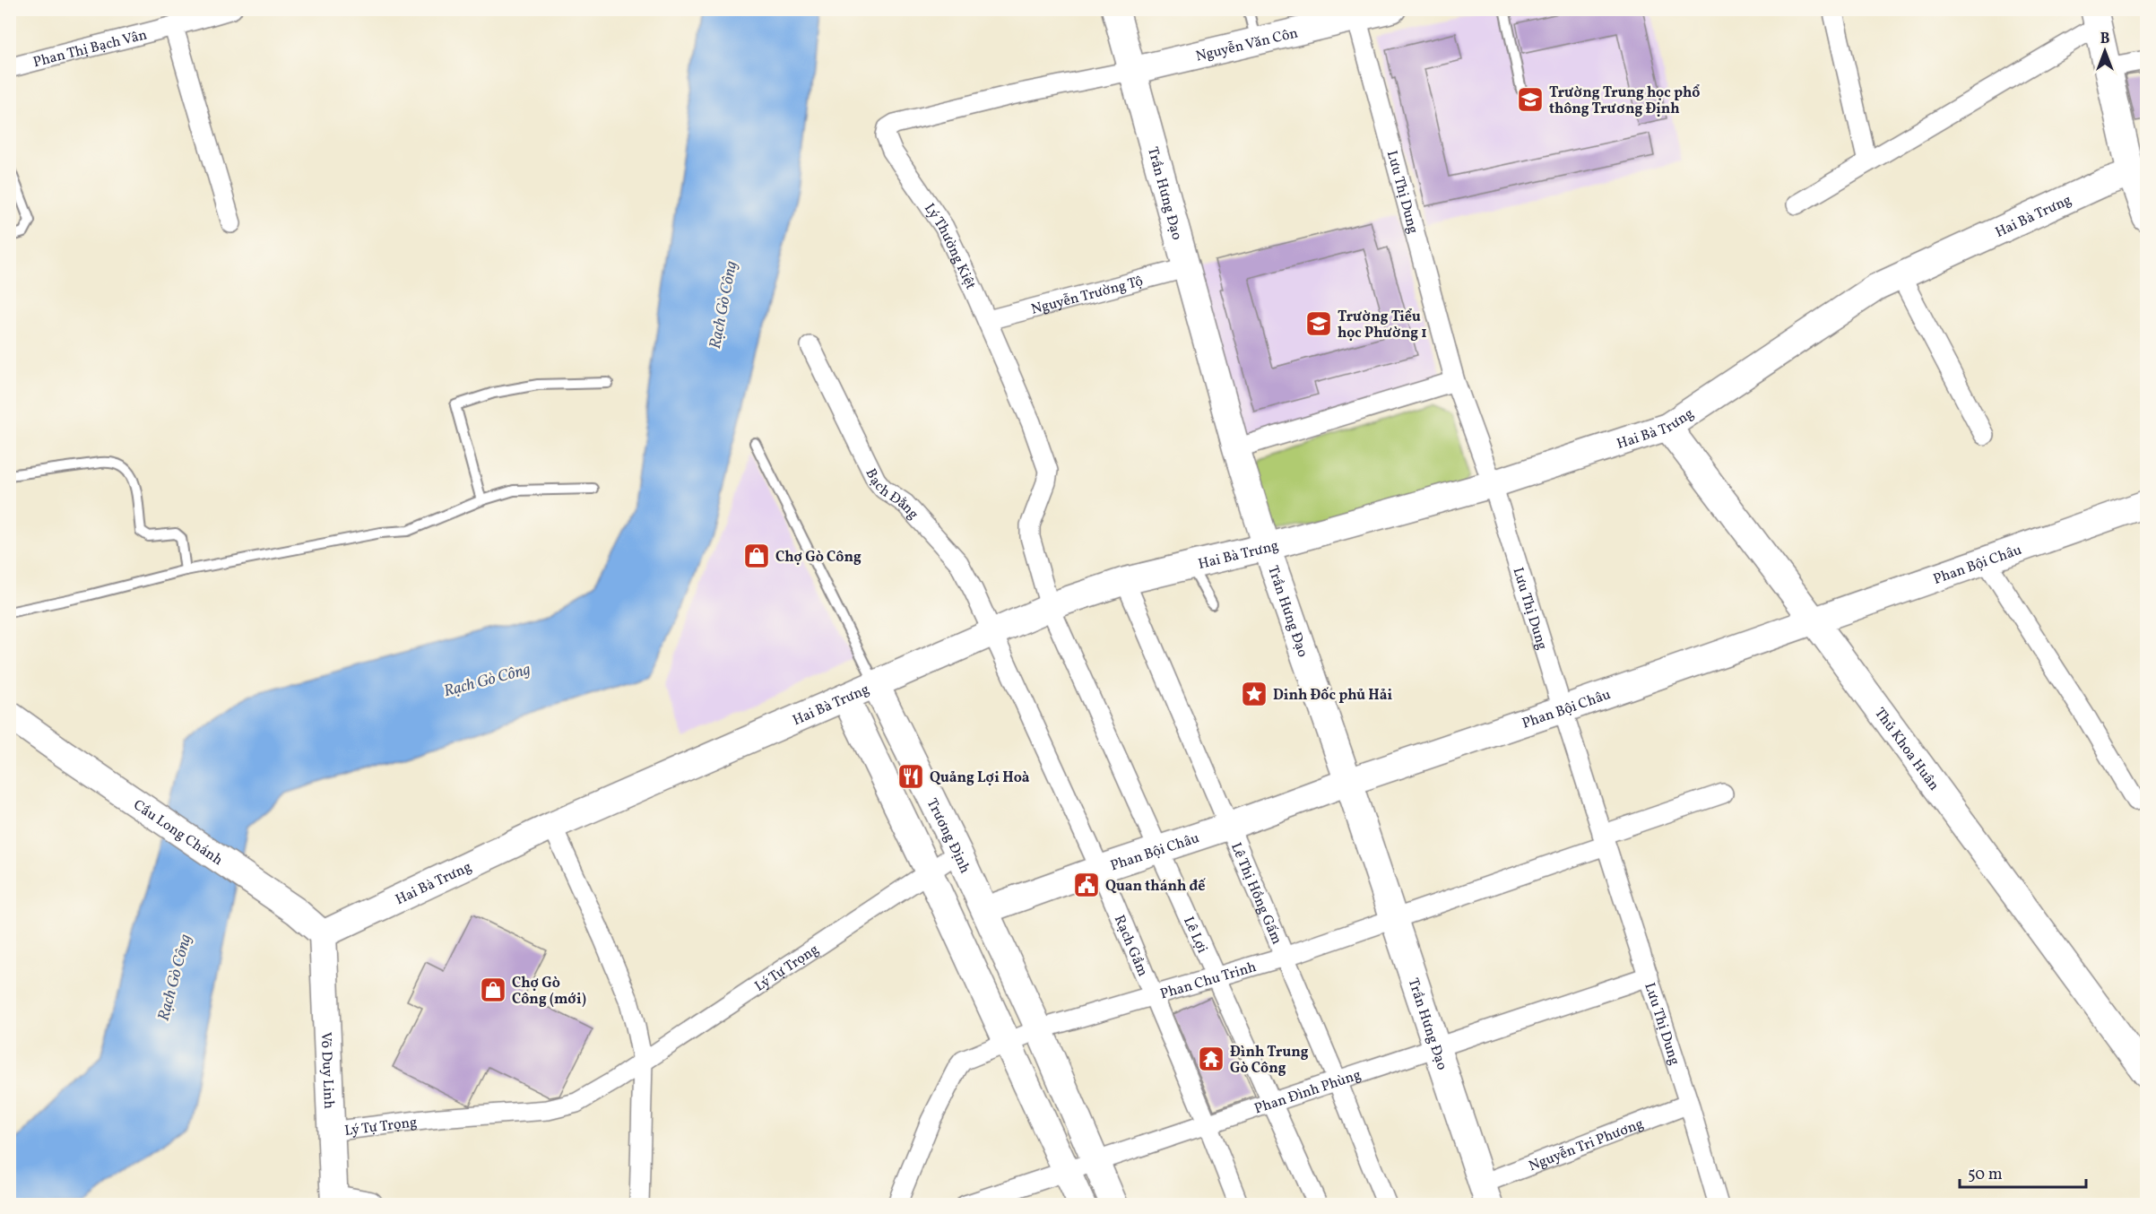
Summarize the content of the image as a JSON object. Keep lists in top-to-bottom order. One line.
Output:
{"streets":{"street":["Nguyễn Văn Côn","Phan Thị Bạch Vân","Lưu Thị Dung","Trần Hưng Đạo","Hai Bà Trưng","Lý Thường Kiệt","Nguyễn Trường Tộ","Bạch Đằng","Phan Bội Châu","Thủ Khoa Huân","Cầu Long Chánh","Trương Định","Lê Thị Hồng Gấm","Lê Lợi","Rạch Gầm","Lý Tự Trọng","Phan Chu Trinh","Võ Duy Linh","Phan Đình Phùng","Nguyễn Tri Phương"]},"crossings":[["Nguyễn Văn Côn","Lưu Thị Dung"],["Nguyễn Văn Côn","Trần Hưng Đạo"],["Nguyễn Văn Côn","Lý Thường Kiệt"],["Lưu Thị Dung","Hai Bà Trưng"],["Lưu Thị Dung","Phan Bội Châu"],["Lưu Thị Dung","Phan Chu Trinh"],["Lưu Thị Dung","Phan Đình Phùng"],["Lưu Thị Dung","Nguyễn Tri Phương"],["Trần Hưng Đạo","Hai Bà Trưng"],["Trần Hưng Đạo","Lý Thường Kiệt"],["Trần Hưng Đạo","Nguyễn Trường Tộ"],["Trần Hưng Đạo","Phan Bội Châu"],["Trần Hưng Đạo","Phan Chu Trinh"],["Trần Hưng Đạo","Phan Đình Phùng"],["Trần Hưng Đạo","Nguyễn Tri Phương"],["Hai Bà Trưng","Lý Thường Kiệt"],["Hai Bà Trưng","Bạch Đằng"],["Hai Bà Trưng","Thủ Khoa Huân"],["Hai Bà Trưng","Cầu Long Chánh"],["Hai Bà Trưng","Trương Định"],["Hai Bà Trưng","Lê Thị Hồng Gấm"],["Hai Bà Trưng","Lê Lợi"],["Hai Bà Trưng","Rạch Gầm"],["Hai Bà Trưng","Võ Duy Linh"],["Lý Thường Kiệt","Nguyễn Trường Tộ"],["Lý Thường Kiệt","Lê Lợi"],["Bạch Đằng","Rạch Gầm"],["Phan Bội Châu","Thủ Khoa Huân"],["Phan Bội Châu","Trương Định"],["Phan Bội Châu","Lê Thị Hồng Gấm"],["Phan Bội Châu","Lê Lợi"],["Phan Bội Châu","Rạch Gầm"],["Cầu Long Chánh","Võ Duy Linh"],["Trương Định","Lý Tự Trọng"],["Trương Định","Phan Chu Trinh"],["Trương Định","Phan Đình Phùng"],["Lê Thị Hồng Gấm","Phan Chu Trinh"],["Lê Thị Hồng Gấm","Phan Đình Phùng"],["Lê Lợi","Phan Chu Trinh"],["Lê Lợi","Phan Đình Phùng"],["Rạch Gầm","Phan Chu Trinh"],["Rạch Gầm","Phan Đình Phùng"],["Lý Tự Trọng","Võ Duy Linh"]],"water":["Rạch Gò Công"],"places":{"school or university":["Trường Trung học phổ thông Trương Định","Trường Tiểu học Phường 1"],"shop":["Chợ Gò Công","Chợ Gò Công (mới)"],"place":["Dinh Đốc phủ Hải"],"restaurant":["Quảng Lợi Hoà"],"public building":["Quan thánh đế"],"temple":["Đình Trung Gò Công"]},"scale_bar":"50 m","north":"top"}
